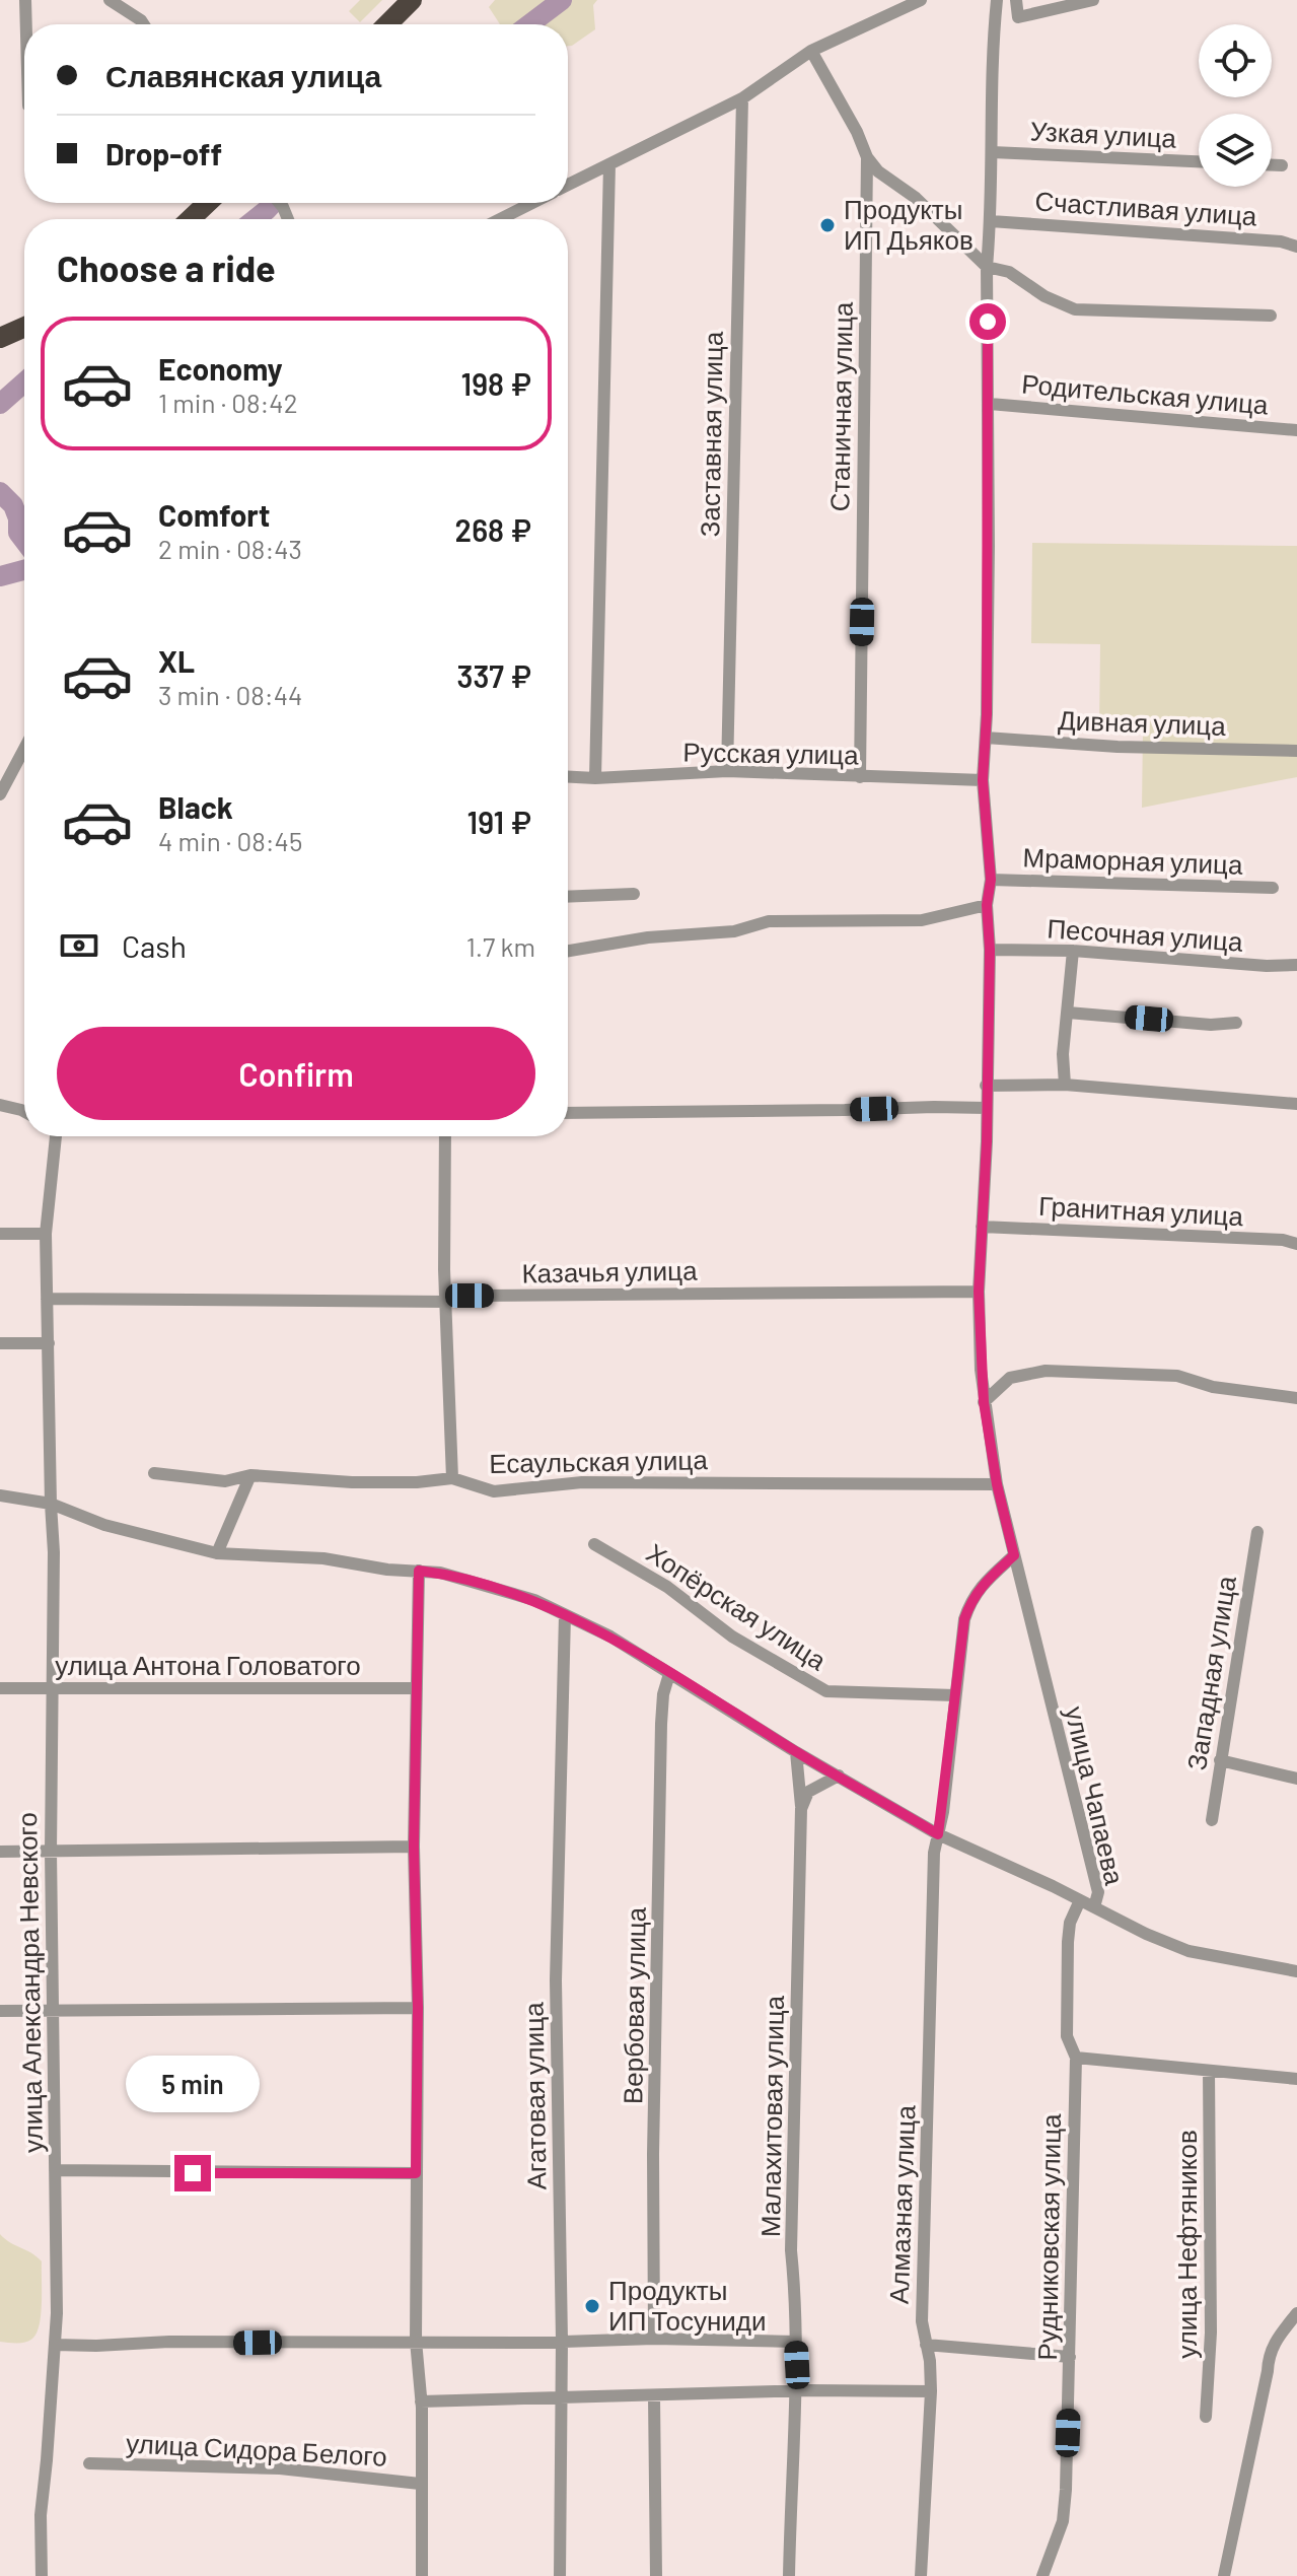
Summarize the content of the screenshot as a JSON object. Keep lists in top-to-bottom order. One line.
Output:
{"streets":{"street":["Узкая улица","Счастливая улица","Родительская улица","Станичная улица","Заставная улица","Дивная улица","Русская улица","Мраморная улица","Песочная улица","Гранитная улица","Казачья улица","Есаульская улица","Хопёрская улица","улица Антона Головатого","Западная улица","улица Чапаева","улица Александра Невского","Вербовая улица","Агатовая улица","Малахитовая улица","Алмазная улица","Рудниковская улица","улица Нефтяников","улица Сидора Белого"]},"crossings":[["Узкая улица","улица Чапаева"],["Счастливая улица","улица Чапаева"],["Родительская улица","улица Чапаева"],["Станичная улица","Русская улица"],["Заставная улица","Русская улица"],["Дивная улица","улица Чапаева"],["Русская улица","улица Чапаева"],["Мраморная улица","улица Чапаева"],["Песочная улица","улица Чапаева"],["Гранитная улица","улица Чапаева"],["Казачья улица","улица Чапаева"],["Есаульская улица","улица Чапаева"],["Хопёрская улица","Алмазная улица"],["улица Антона Головатого","улица Александра Невского"],["улица Чапаева","Алмазная улица"]],"places":["Продукты ИП Дьяков","Продукты ИП Тосуниди"],"page":{"banner":["Славянская улица","Drop-off"],"heading":"Choose a ride","list":[{"name":"Economy","note":"1 min · 08:42","value":"198 ₽"},{"name":"Comfort","note":"2 min · 08:43","value":"268 ₽"},{"name":"XL","note":"3 min · 08:44","value":"337 ₽"},{"name":"Black","note":"4 min · 08:45","value":"191 ₽"}],"pay":["Cash","1.7 km"],"buttons":"Confirm","bubble":"5 min"}}
